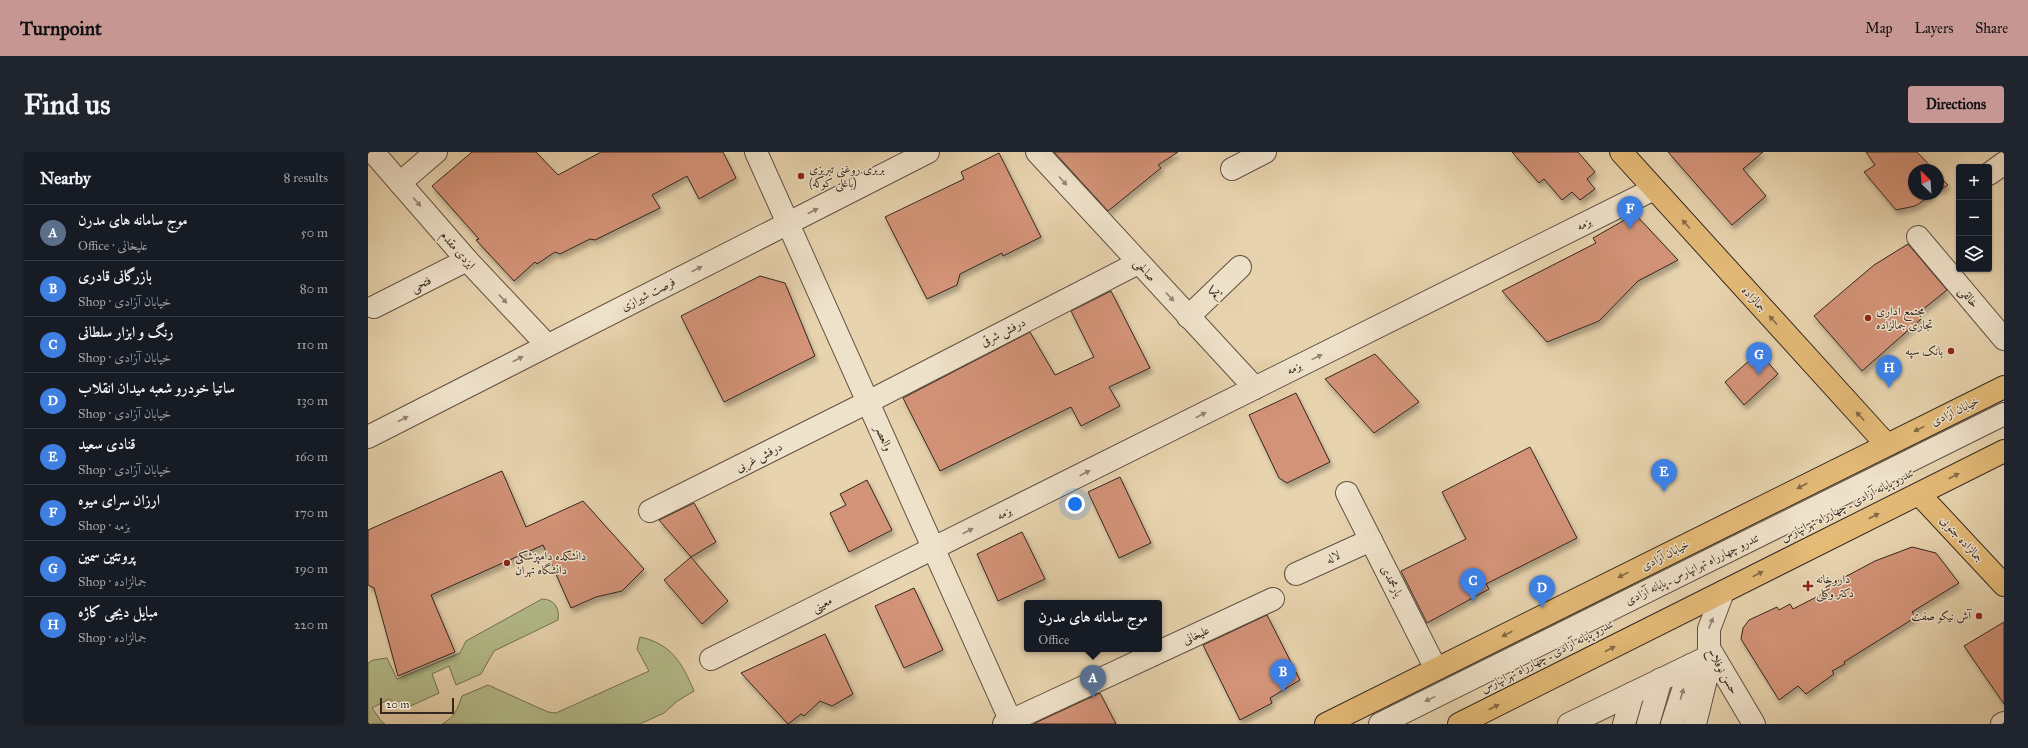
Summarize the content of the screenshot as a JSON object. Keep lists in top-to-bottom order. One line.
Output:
{"streets":{"main road":["جمالزاده","خیابان آزادی","جمالزاده جنوبی"],"street":["بزمه","ایزدی مقدم","صالحی","فتحی","یکم","فرصت شیرازی","خالقی","درفش شرقی","والعصر","درفش غربی","تندرو پایانه آزادی ـ چهارراه تهرانپارس","لاله","تندرو چهارراه تهرانپارس ـ پایانه آزادی","یارمحمدی","معینی","علیخانی","حسن نوفلاح"]},"crossings":[["بزمه","صالحی"],["بزمه","جمالزاده"],["بزمه","والعصر"],["بزمه","معینی"],["ایزدی مقدم","فتحی"],["ایزدی مقدم","فرصت شیرازی"],["صالحی","یکم"],["صالحی","درفش شرقی"],["فرصت شیرازی","والعصر"],["جمالزاده","خیابان آزادی"],["درفش شرقی","والعصر"],["درفش شرقی","درفش غربی"],["خیابان آزادی","یارمحمدی"],["والعصر","درفش غربی"],["والعصر","معینی"],["والعصر","علیخانی"],["لاله","یارمحمدی"]],"one_way":["بزمه","ایزدی مقدم","صالحی","فرصت شیرازی","جمالزاده","تندرو چهارراه تهرانپارس ـ پایانه آزادی","حسن نوفلاح"],"places":{"other":["بربری روغنی تبریزی (یاغلی کوکه)","مجتمع اداری تجاری جمالزاده","بانک سپه","دانشکده دامپزشکی دانشگاه تهران","آش نیکو صفت"],"health":["داروخانه دکتر وکیلی"]},"scale_bar":"20 m","north":"top left","page":{"header":"Turnpoint","nav":["Map","Layers","Share"],"buttons":"Directions","title":"Find us","heading":["Nearby","8 results"],"map_buttons":["+","−"],"pins":["F","G","H","E","C","D","B","A"],"list":[{"mark":"A","name":"موج سامانه های مدرن","note":"Office · علیخانی","value":"50 m"},{"mark":"B","name":"بازرگانی قادری","note":"Shop · خیابان آزادی","value":"80 m"},{"mark":"C","name":"رنگ و ابزار سلطانی","note":"Shop · خیابان آزادی","value":"110 m"},{"mark":"D","name":"ساتیا خودرو شعبه میدان انقلاب","note":"Shop · خیابان آزادی","value":"130 m"},{"mark":"E","name":"قنادی سعید","note":"Shop · خیابان آزادی","value":"160 m"},{"mark":"F","name":"ارزان سرای میوه","note":"Shop · بزمه","value":"170 m"},{"mark":"G","name":"پروتئین سمین","note":"Shop · جمالزاده","value":"190 m"},{"mark":"H","name":"مبایل دیجی کاژه","note":"Shop · جمالزاده","value":"220 m"}],"popup":["موج سامانه های مدرن","Office"],"scale":"20 m"}}
